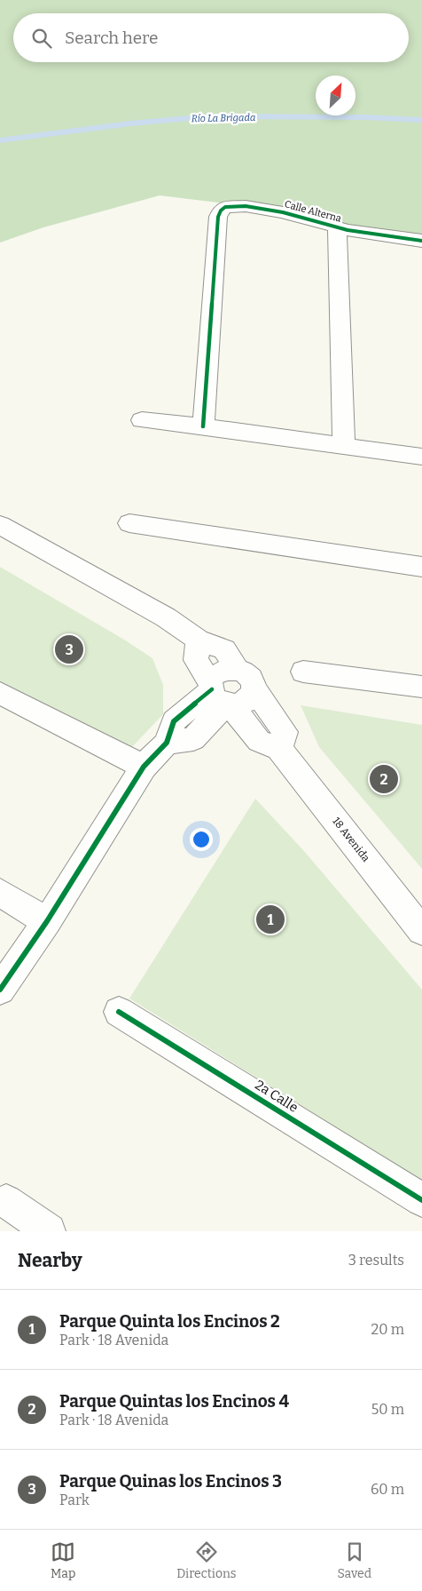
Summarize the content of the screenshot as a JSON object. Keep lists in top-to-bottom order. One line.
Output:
{"streets":{"street":["Calle Alterna","18 Avenida","2a Calle"]},"water":["Río La Brigada"],"north":"top right","page":{"search":"Search here","pins":["3","2","1"],"heading":["Nearby","3 results"],"list":[{"mark":"1","name":"Parque Quinta los Encinos 2","note":"Park · 18 Avenida","value":"20 m"},{"mark":"2","name":"Parque Quintas los Encinos 4","note":"Park · 18 Avenida","value":"50 m"},{"mark":"3","name":"Parque Quinas los Encinos 3","note":"Park","value":"60 m"}],"nav":["Map","Directions","Saved"]}}
